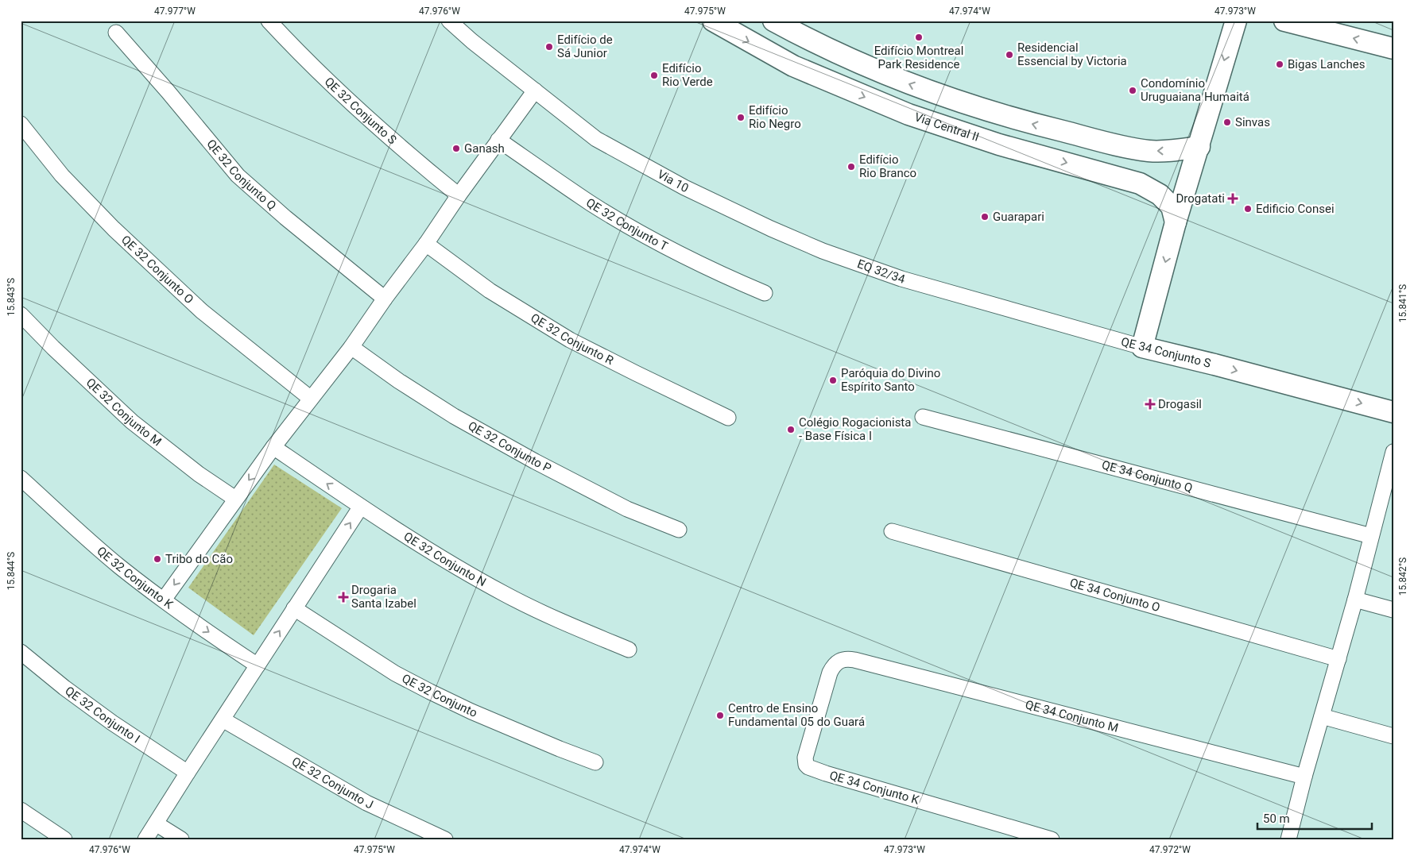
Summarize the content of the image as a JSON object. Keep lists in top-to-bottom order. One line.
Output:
{"streets":{"street":["QE 32 Conjunto S","Via Central II","QE 32 Conjunto Q","Via 10","QE 32 Conjunto T","QE 32 Conjunto O","EQ 32/34","QE 32 Conjunto R","QE 34 Conjunto S","QE 32 Conjunto M","QE 32 Conjunto P","QE 34 Conjunto Q","QE 32 Conjunto N","QE 32 Conjunto K","QE 34 Conjunto O","QE 32 Conjunto","QE 32 Conjunto I","QE 34 Conjunto M","QE 32 Conjunto J","QE 34 Conjunto K"]},"crossings":[["Via 10","EQ 32/34"],["EQ 32/34","QE 34 Conjunto S"],["QE 34 Conjunto M","QE 34 Conjunto K"]],"one_way":["QE 34 Conjunto S","QE 32 Conjunto K"],"places":{"other":["Edifício Montreal Park Residence","Edifício de Sá Junior","Residencial Essencial by Victoria","Bigas Lanches","Edifício Rio Verde","Condomínio Uruguaiana Humaitá","Edifício Rio Negro","Sinvas","Ganash","Edifício Rio Branco","Edificio Consei","Guarapari","Paróquia do Divino Espírito Santo","Colégio Rogacionista - Base Física I","Tribo do Cão","Centro de Ensino Fundamental 05 do Guará"],"health":["Drogatati","Drogasil","Drogaria Santa Izabel"]},"scale_bar":"50 m","coordinates":["47.977°W","47.976°W","47.975°W","47.974°W","47.973°W","15.843°S","15.841°S","15.844°S","15.842°S","47.972°W"]}
